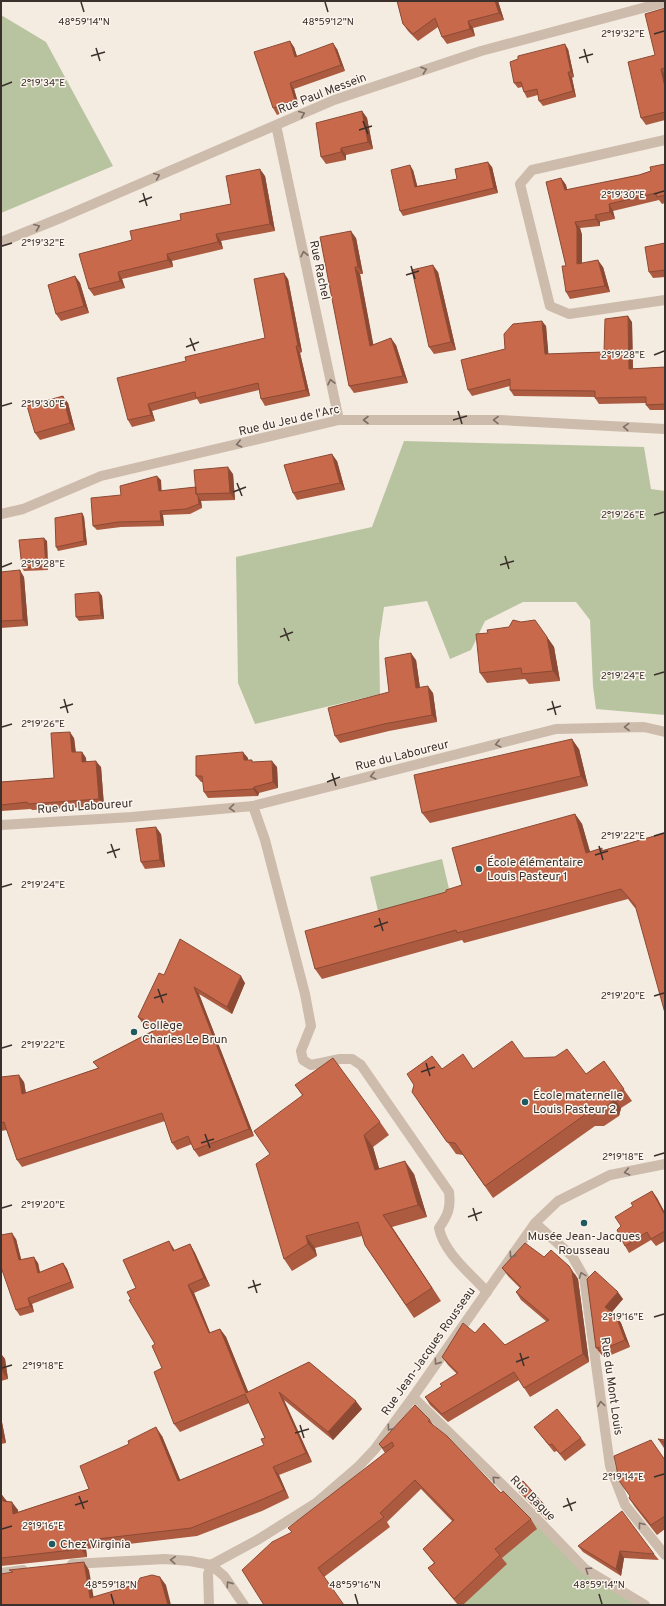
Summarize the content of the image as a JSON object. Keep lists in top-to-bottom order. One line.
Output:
{"streets":{"street":["Rue Paul Messein","Rue Rachel","Rue du Jeu de l'Arc","Rue du Laboureur","Rue Jean-Jacques Rousseau","Rue du Mont Louis","Rue Bague"]},"crossings":[["Rue Paul Messein","Rue Rachel"],["Rue Rachel","Rue du Jeu de l'Arc"],["Rue Jean-Jacques Rousseau","Rue du Mont Louis"],["Rue Jean-Jacques Rousseau","Rue Bague"]],"one_way":["Rue Paul Messein","Rue Rachel","Rue du Jeu de l'Arc","Rue du Laboureur","Rue Jean-Jacques Rousseau","Rue du Mont Louis","Rue Bague"],"places":["École élémentaire Louis Pasteur 1","Collège Charles Le Brun","École maternelle Louis Pasteur 2","Musée Jean-Jacques Rousseau","Chez Virginia"],"coordinates":["48°59'14\"N","48°59'12\"N","2°19'32\"E","2°19'34\"E","2°19'30\"E","2°19'28\"E","2°19'26\"E","2°19'24\"E","2°19'22\"E","2°19'20\"E","2°19'18\"E","2°19'16\"E","2°19'14\"E","48°59'18\"N","48°59'16\"N"]}
